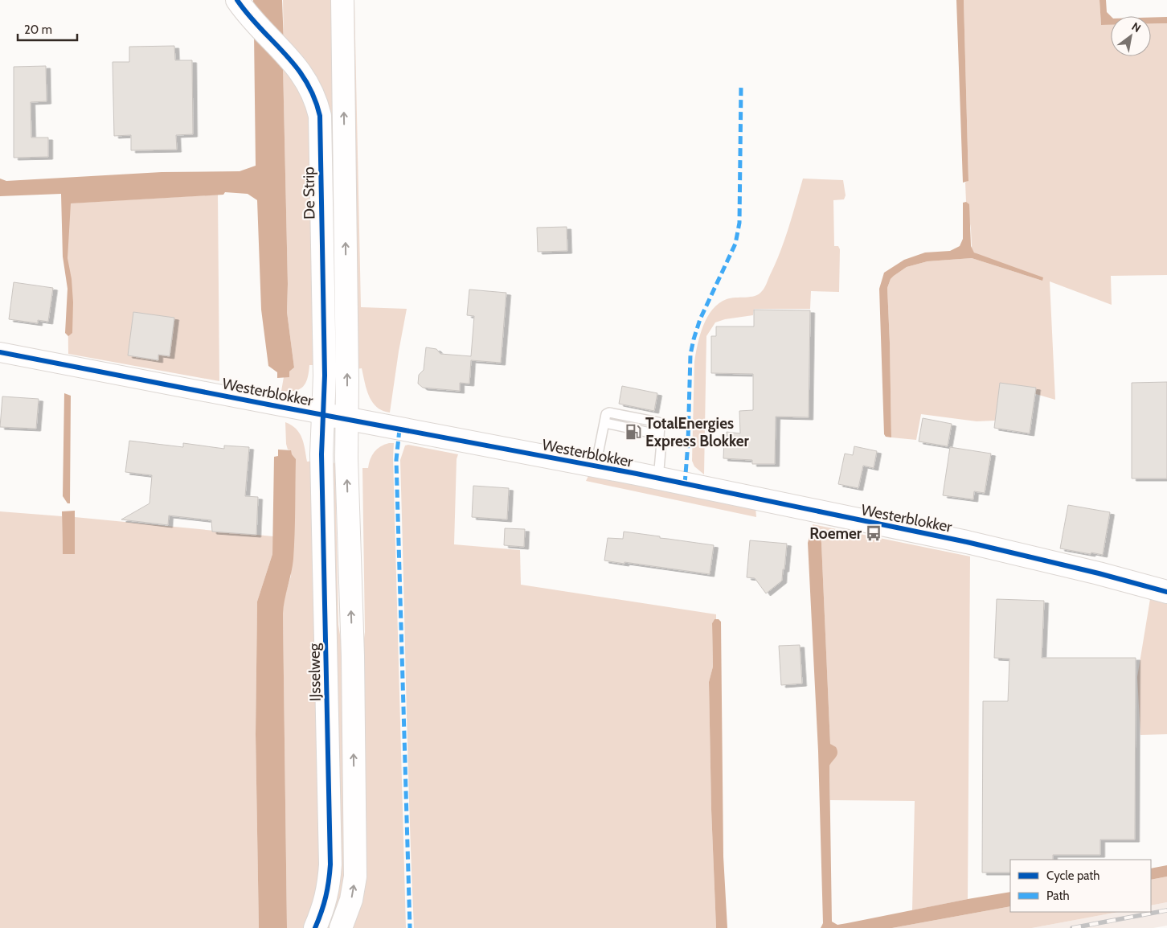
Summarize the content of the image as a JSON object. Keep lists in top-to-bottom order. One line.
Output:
{"streets":{"street":["De Strip","Westerblokker","IJsselweg"]},"crossings":[["De Strip","Westerblokker"],["De Strip","IJsselweg"],["Westerblokker","IJsselweg"]],"places":{"fuel station":["TotalEnergies Express Blokker"],"bus stop":["Roemer"]},"legend":["Cycle path","Path"],"scale_bar":"20 m","north":"top right"}
